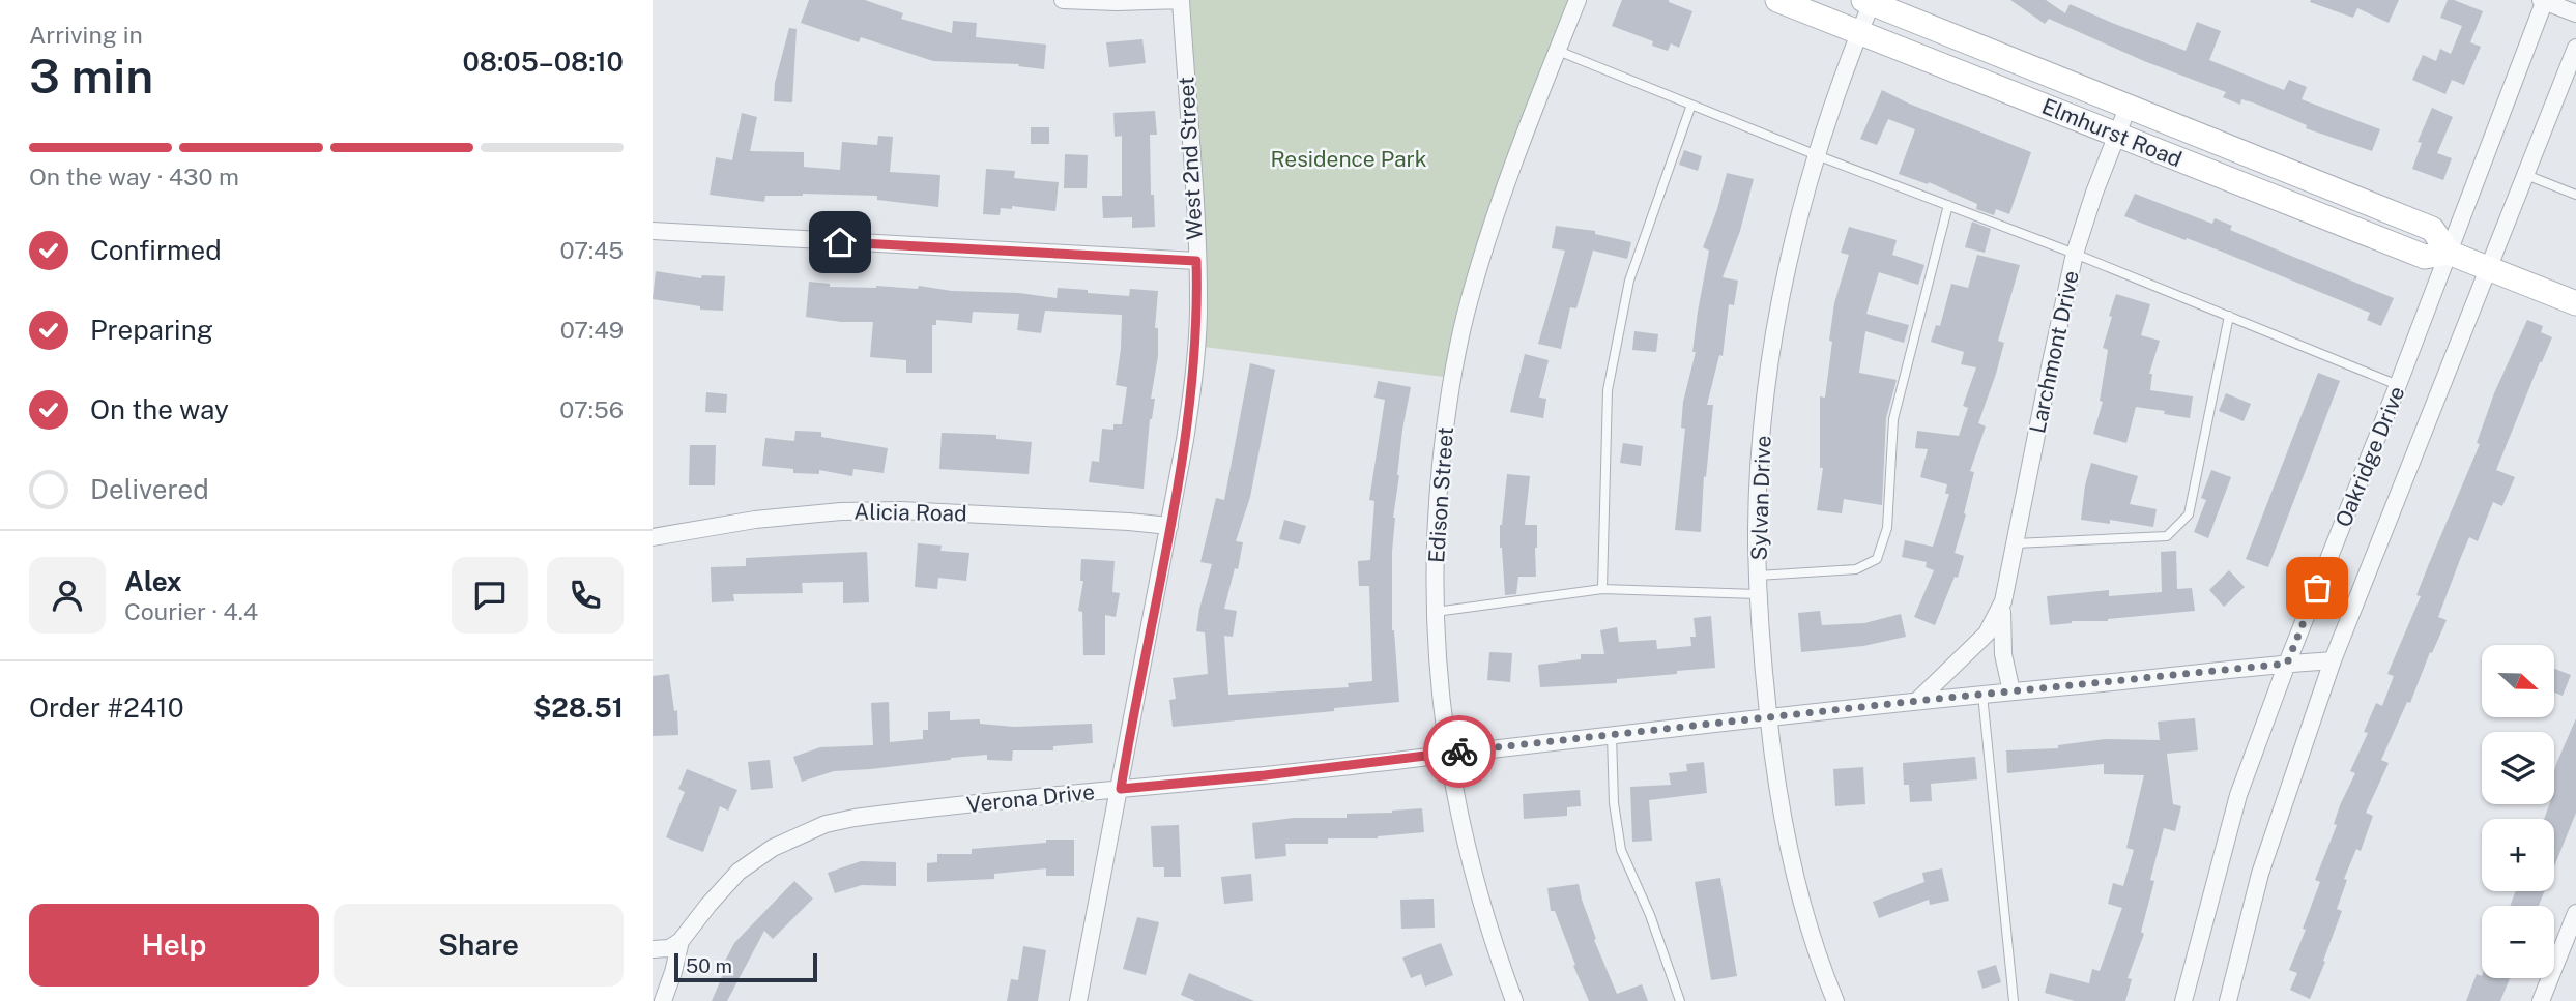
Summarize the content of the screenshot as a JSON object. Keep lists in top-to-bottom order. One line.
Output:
{"streets":{"street":["Elmhurst Road","West 2nd Street","Larchmont Drive","Oakridge Drive","Edison Street","Sylvan Drive","Alicia Road","Verona Drive"]},"crossings":[["Elmhurst Road","Larchmont Drive"],["Elmhurst Road","Oakridge Drive"],["Elmhurst Road","Sylvan Drive"],["West 2nd Street","Alicia Road"],["West 2nd Street","Verona Drive"],["Larchmont Drive","Verona Drive"],["Oakridge Drive","Verona Drive"],["Edison Street","Verona Drive"],["Sylvan Drive","Verona Drive"]],"parks":["Residence Park"],"scale_bar":"50 m","north":"right","page":{"heading":["3 min","Arriving in","08:05–08:10"],"panel":["Alex","Courier · 4.4","Order #2410","$28.51"],"bar":"On the way · 430 m","list":[["Confirmed","07:45"],["Preparing","07:49"],["On the way","07:56"],"Delivered"],"map_buttons":["+","−"],"buttons":["Help","Share"],"scale":"50 m"}}
